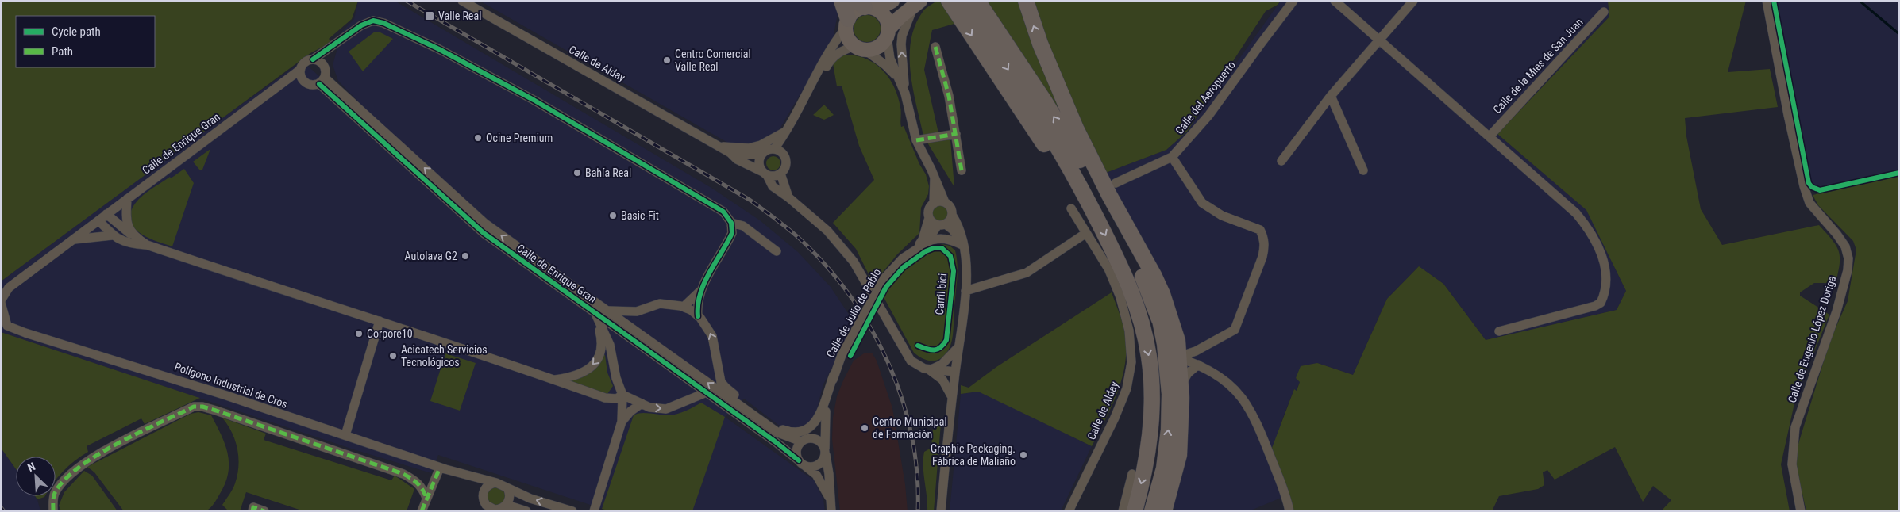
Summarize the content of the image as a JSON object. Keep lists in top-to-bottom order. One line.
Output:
{"streets":{"street":["Calle de Alday","Calle de la Mies de San Juan","Calle del Aeropuerto","Calle de Enrique Gran","Calle de Julio de Pablo","Calle de Eugenio López Doriga","Polígono Industrial de Cros"],"cycle path":["Carril bici"]},"crossings":[["Calle de Enrique Gran","Calle de Julio de Pablo"],["Calle de Enrique Gran","Polígono Industrial de Cros"]],"places":{"transit":["Valle Real"],"other":["Centro Comercial Valle Real","Ocine Premium","Bahía Real","Basic-Fit","Autolava G2","Corpore10","Acicatech Servicios Tecnológicos","Centro Municipal de Formación","Graphic Packaging. Fábrica de Maliaño"]},"legend":["Cycle path","Path"],"north":"top left"}
